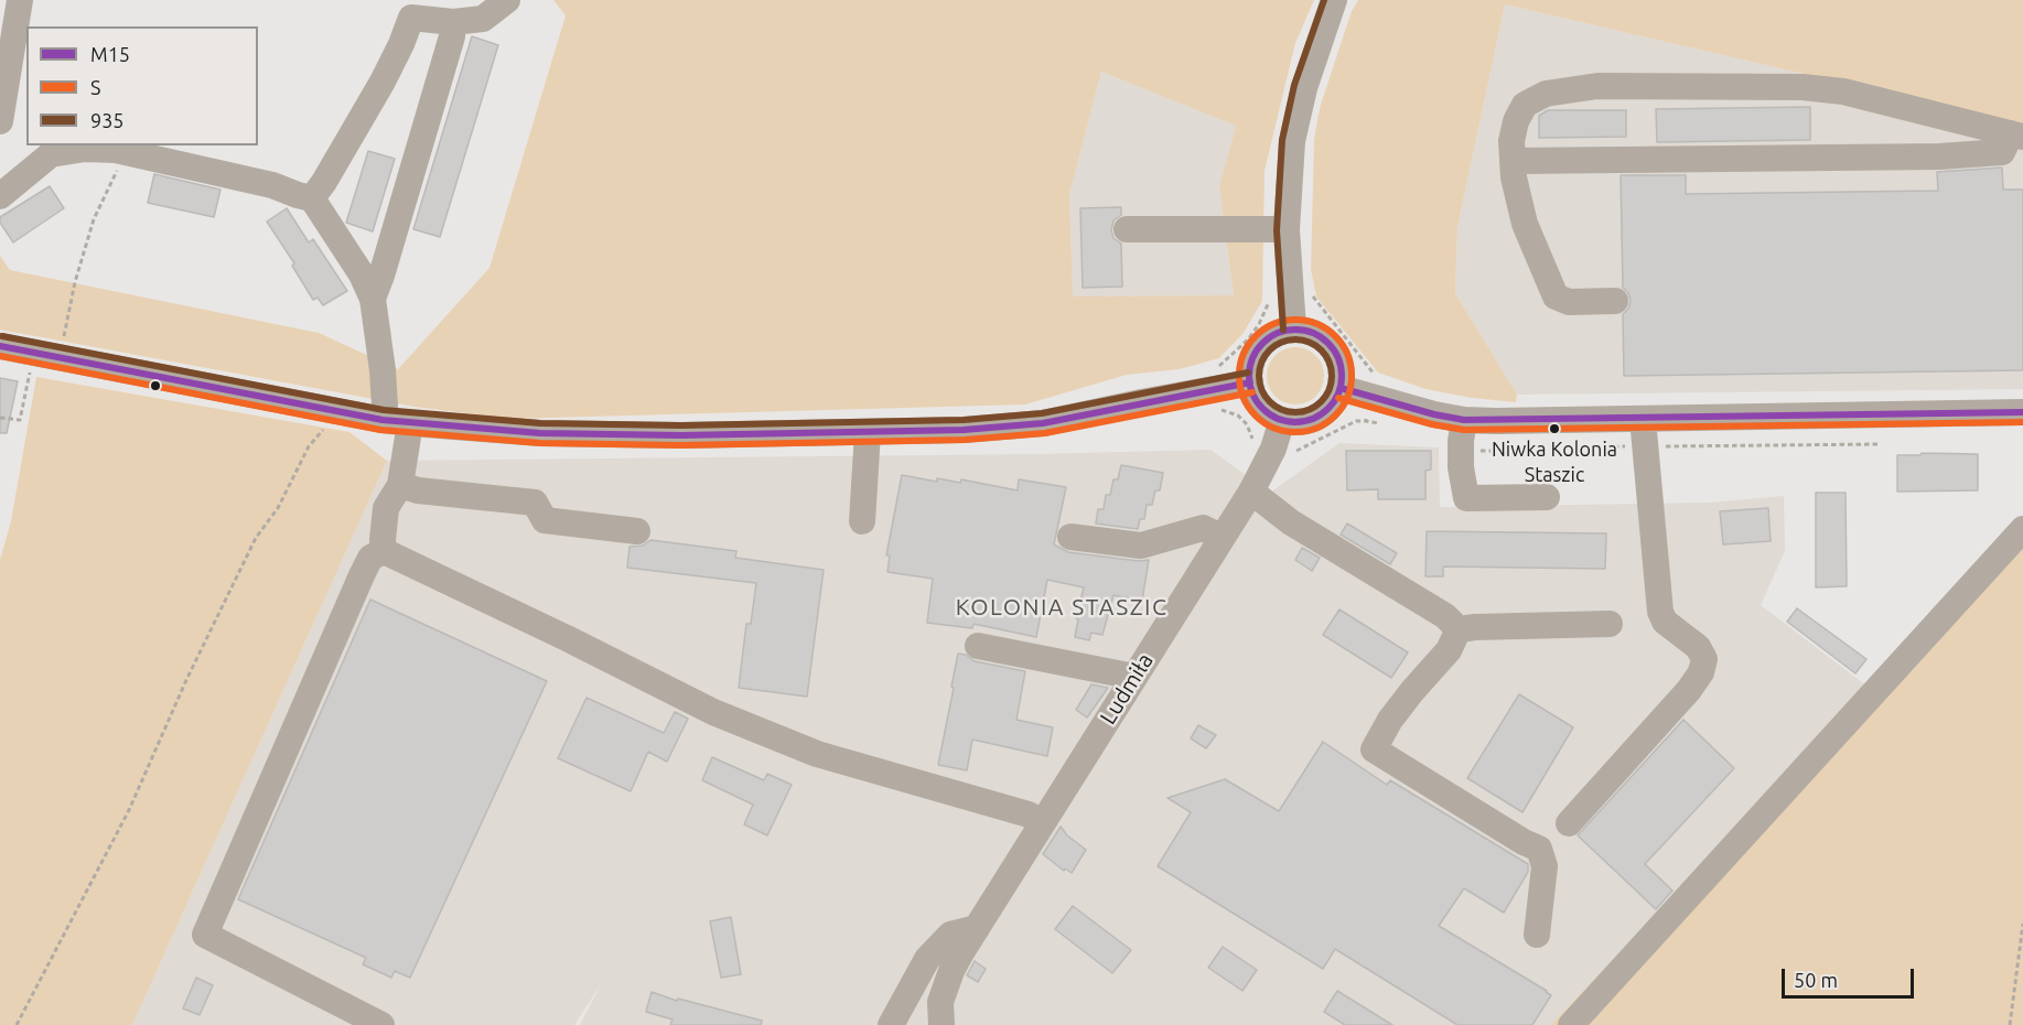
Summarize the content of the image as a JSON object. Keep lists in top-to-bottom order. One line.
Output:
{"streets":{"street":["Ludmiła"]},"districts":["KOLONIA STASZIC"],"places":["Niwka Kolonia Staszic"],"lines":["transit line 935","transit line S","transit line M15"],"legend":["M15","S","935"],"scale_bar":"50 m"}
